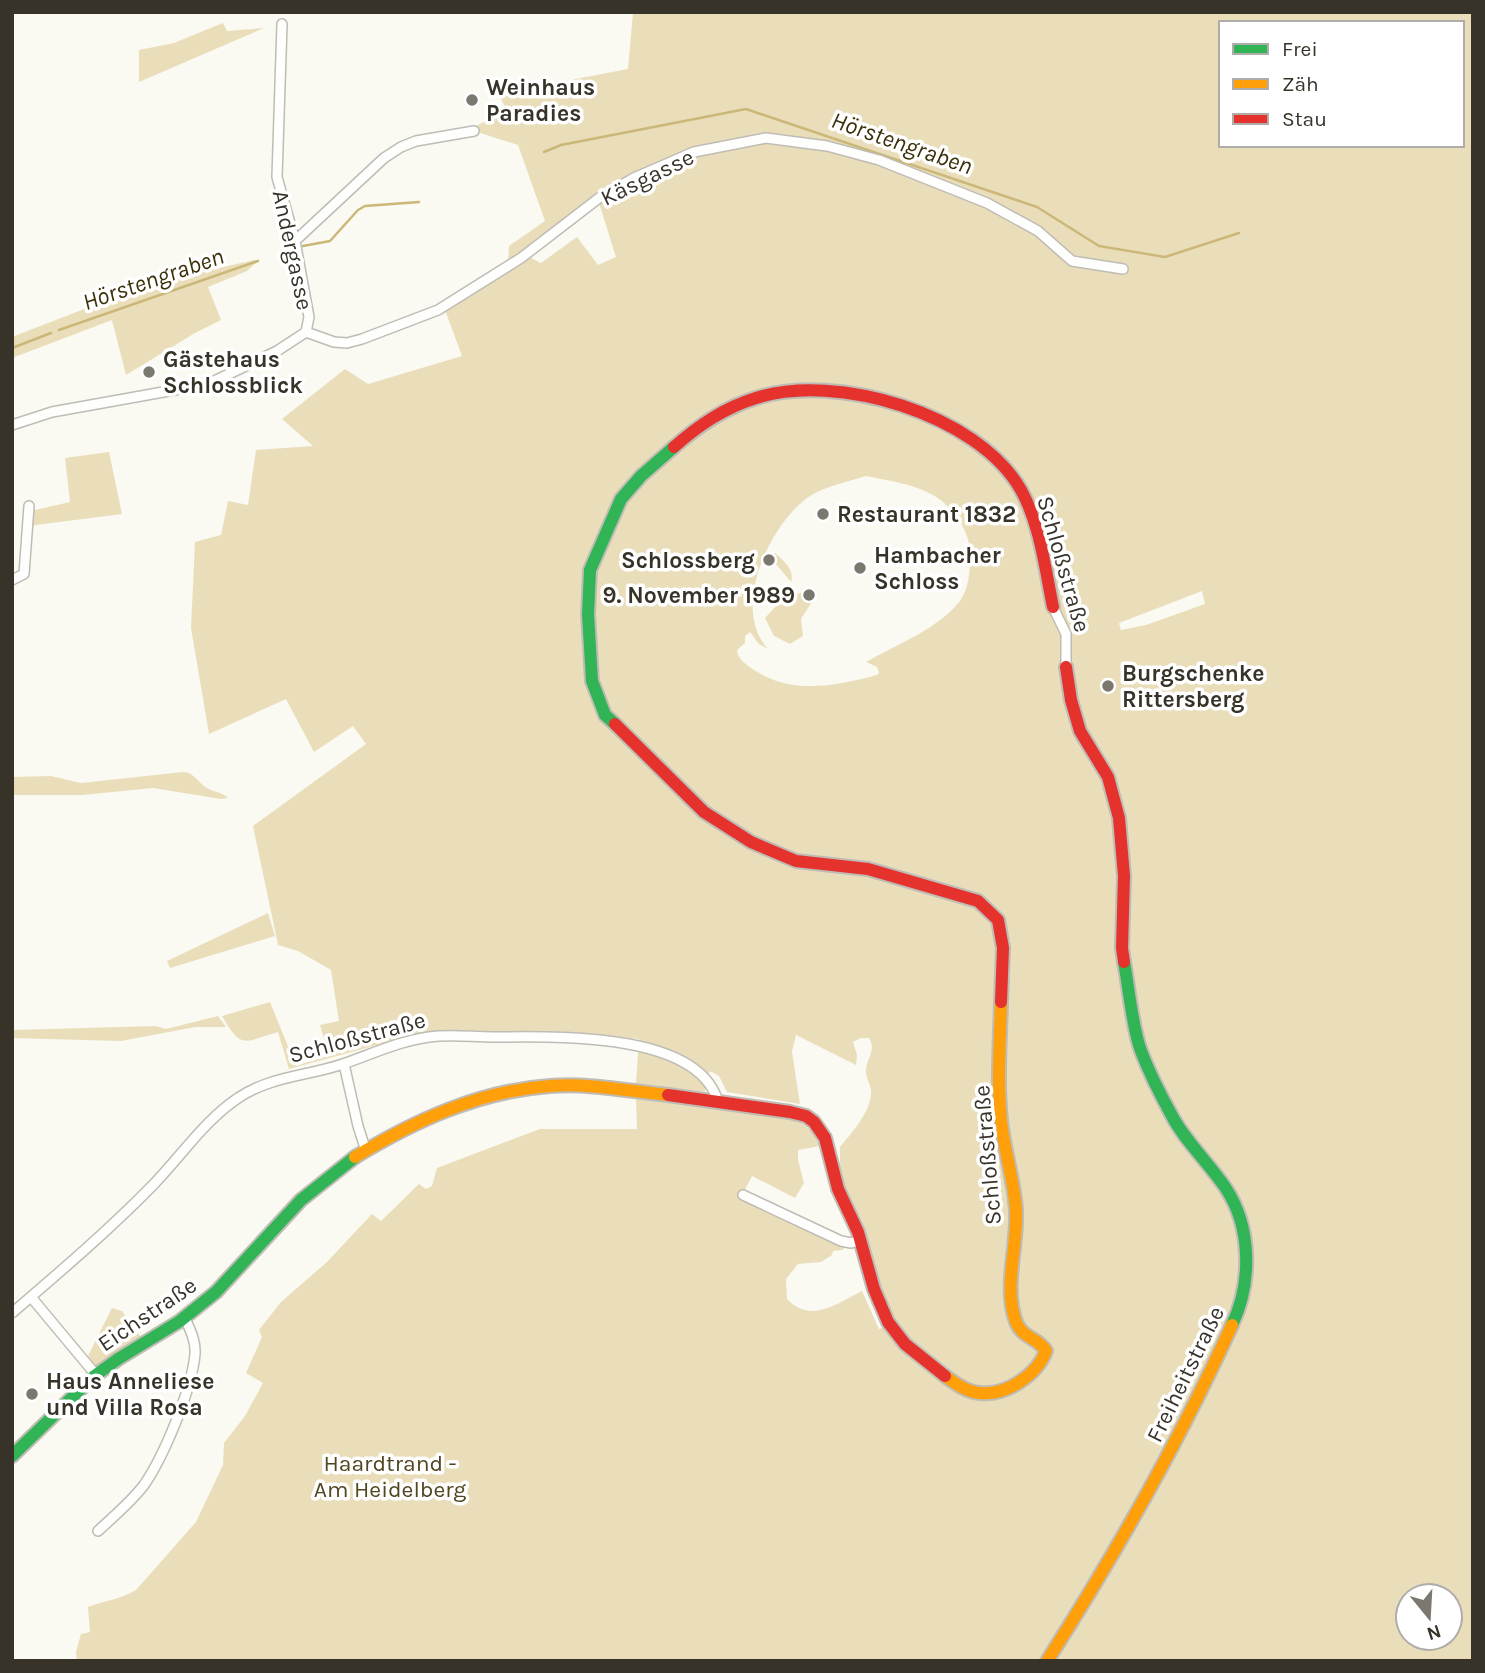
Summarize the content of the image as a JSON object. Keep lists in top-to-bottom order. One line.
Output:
{"streets":{"street":["Käsgasse","Andergasse","Schloßstraße","Eichstraße","Freiheitstraße"]},"crossings":[["Käsgasse","Andergasse"],["Schloßstraße","Eichstraße"],["Schloßstraße","Freiheitstraße"]],"water":["Hörstengraben"],"parks":["Haardtrand - Am Heidelberg"],"places":["Weinhaus Paradies","Gästehaus Schlossblick","Restaurant 1832","Schlossberg","Hambacher Schloss","9. November 1989","Burgschenke Rittersberg","Haus Anneliese und Villa Rosa"],"legend":["Frei","Zäh","Stau"],"north":"bottom"}
